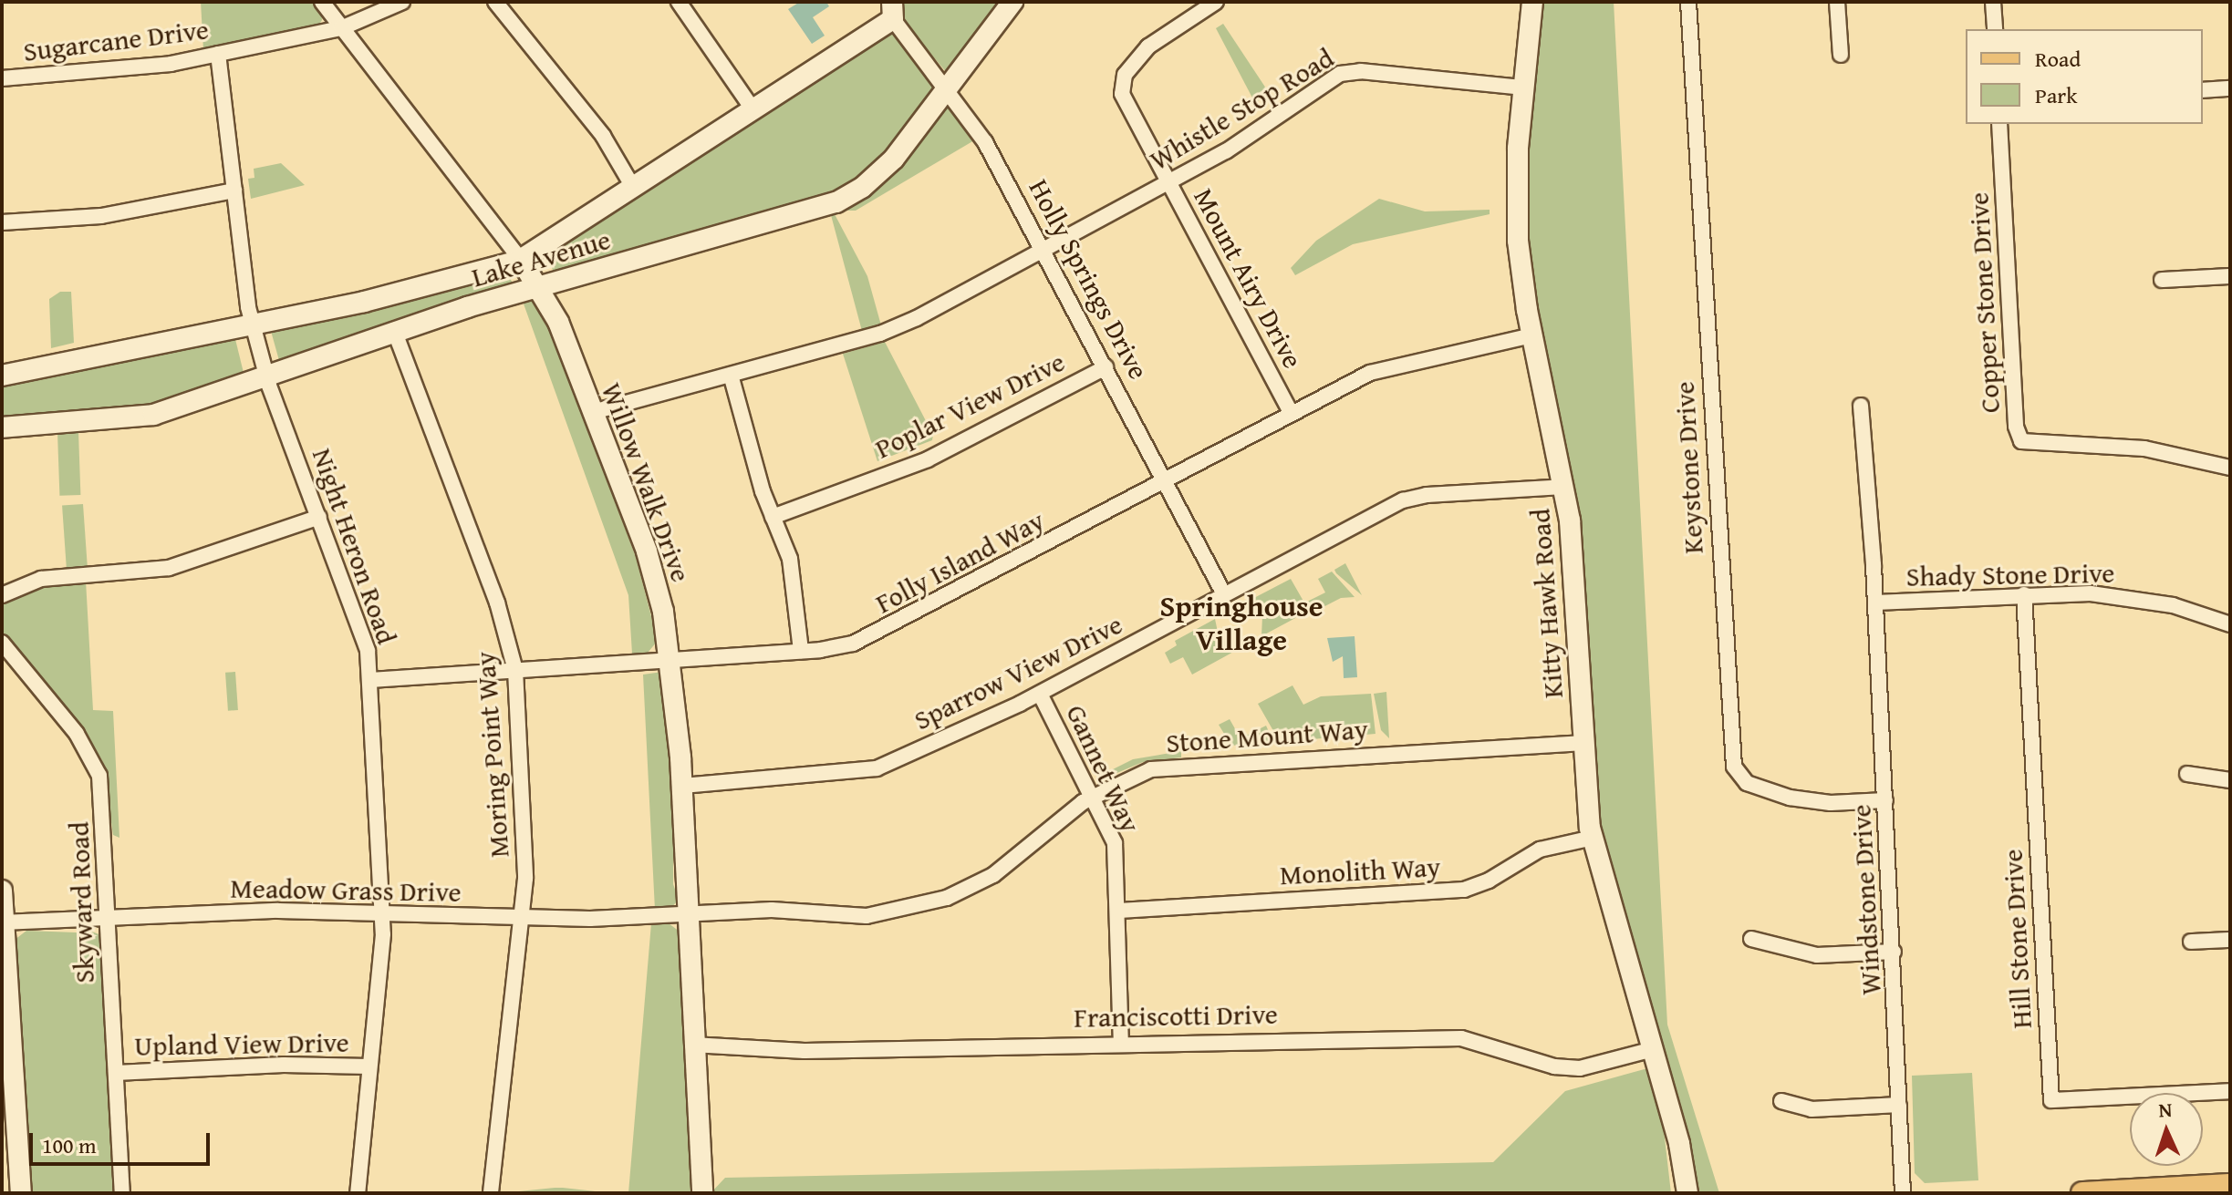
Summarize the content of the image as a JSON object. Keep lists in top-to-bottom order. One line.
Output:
{"streets":{"street":["Sugarcane Drive","Whistle Stop Road","Lake Avenue","Mount Airy Drive","Holly Springs Drive","Copper Stone Drive","Poplar View Drive","Keystone Drive","Willow Walk Drive","Night Heron Road","Folly Island Way","Shady Stone Drive","Kitty Hawk Road","Sparrow View Drive","Stone Mount Way","Moring Point Way","Gannet Way","Monolith Way","Meadow Grass Drive","Windstone Drive","Skyward Road","Hill Stone Drive","Franciscotti Drive","Upland View Drive"]},"crossings":[["Sugarcane Drive","Willow Walk Drive"],["Sugarcane Drive","Night Heron Road"],["Whistle Stop Road","Mount Airy Drive"],["Whistle Stop Road","Holly Springs Drive"],["Whistle Stop Road","Willow Walk Drive"],["Whistle Stop Road","Kitty Hawk Road"],["Lake Avenue","Holly Springs Drive"],["Lake Avenue","Willow Walk Drive"],["Lake Avenue","Night Heron Road"],["Lake Avenue","Moring Point Way"],["Mount Airy Drive","Folly Island Way"],["Holly Springs Drive","Poplar View Drive"],["Holly Springs Drive","Folly Island Way"],["Holly Springs Drive","Sparrow View Drive"],["Keystone Drive","Windstone Drive"],["Willow Walk Drive","Folly Island Way"],["Willow Walk Drive","Sparrow View Drive"],["Willow Walk Drive","Stone Mount Way"],["Willow Walk Drive","Meadow Grass Drive"],["Willow Walk Drive","Franciscotti Drive"],["Night Heron Road","Folly Island Way"],["Night Heron Road","Meadow Grass Drive"],["Night Heron Road","Upland View Drive"],["Folly Island Way","Kitty Hawk Road"],["Folly Island Way","Moring Point Way"],["Shady Stone Drive","Windstone Drive"],["Shady Stone Drive","Hill Stone Drive"],["Kitty Hawk Road","Sparrow View Drive"],["Kitty Hawk Road","Stone Mount Way"],["Kitty Hawk Road","Monolith Way"],["Kitty Hawk Road","Franciscotti Drive"],["Sparrow View Drive","Gannet Way"],["Stone Mount Way","Gannet Way"],["Stone Mount Way","Meadow Grass Drive"],["Moring Point Way","Meadow Grass Drive"],["Gannet Way","Monolith Way"],["Gannet Way","Franciscotti Drive"],["Meadow Grass Drive","Skyward Road"],["Skyward Road","Upland View Drive"]],"districts":["Springhouse Village"],"legend":["Road","Park"],"scale_bar":"100 m","north":"top"}
